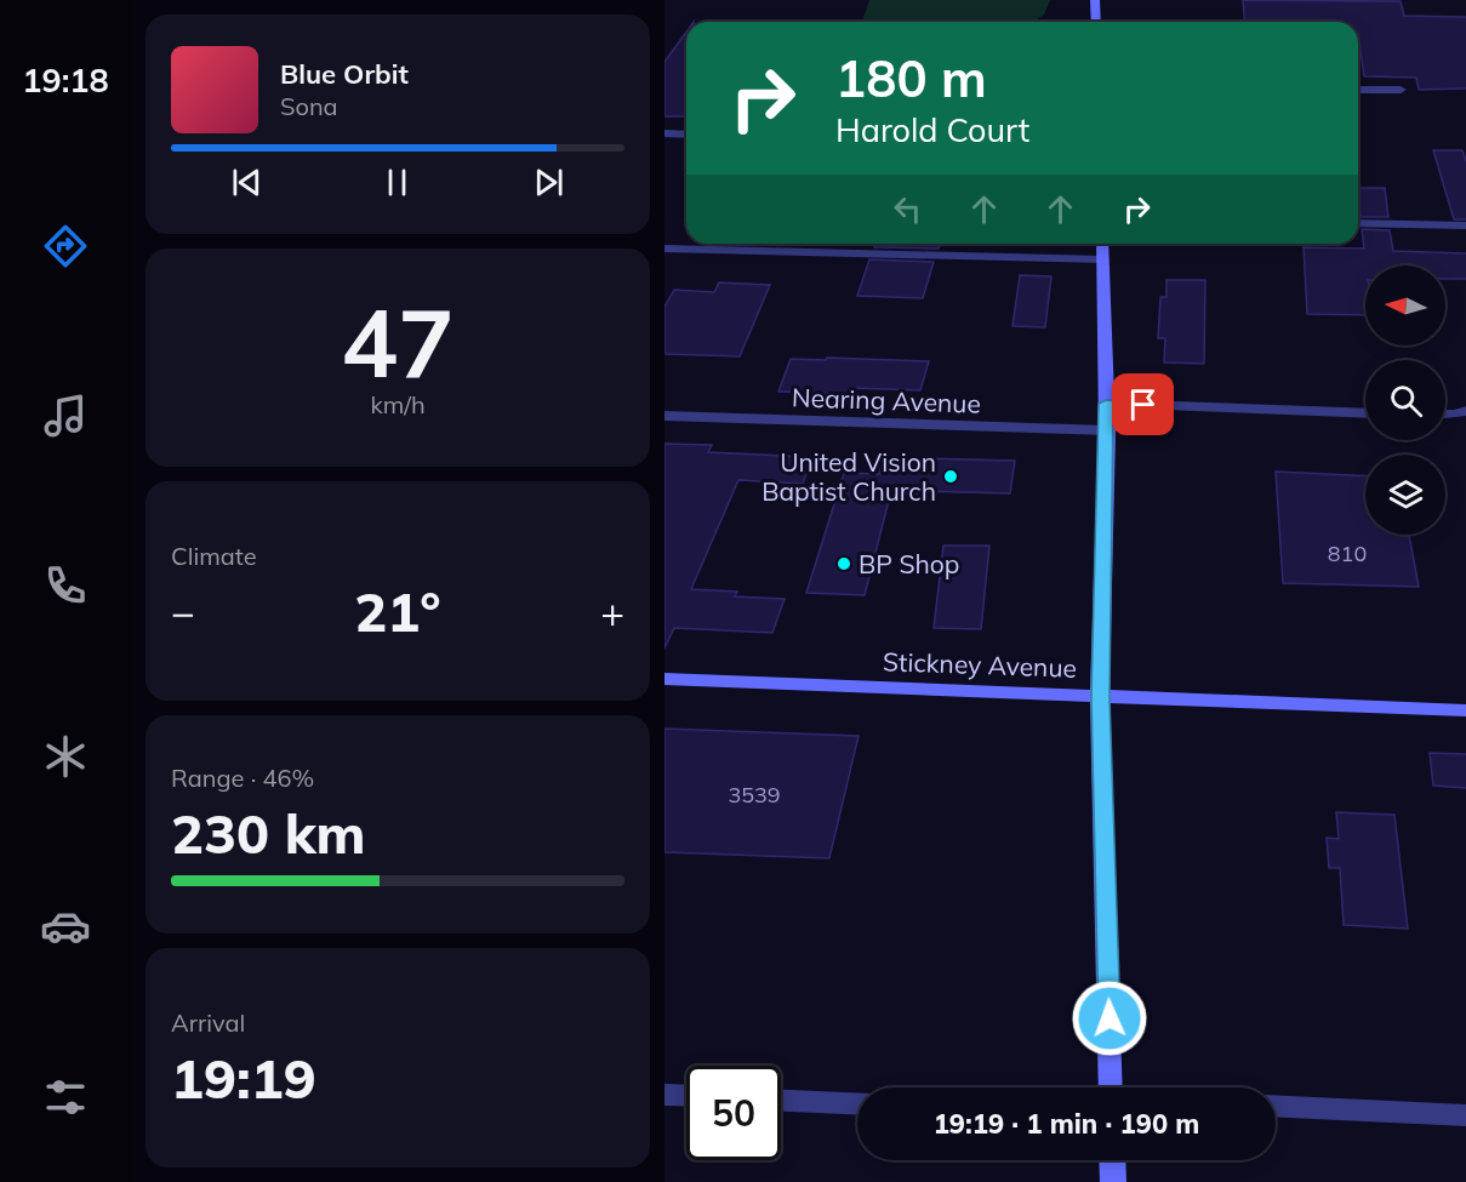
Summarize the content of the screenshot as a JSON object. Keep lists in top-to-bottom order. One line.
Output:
{"streets":{"main road":["Stickney Avenue"],"street":["Nearing Avenue"]},"places":["United Vision Baptist Church","BP Shop"],"house_numbers":["810","3539"],"north":"left","page":{"tabs":"19:18","turn":["180 m","Harold Court"],"song":["Blue Orbit","Sona"],"tile":[["47","km/h"],"Climate",["Range · 46%","230 km"],["Arrival","19:19"]],"heat":["−","21°","+"],"limit":"50","trip":"19:19 · 1 min · 190 m"}}
